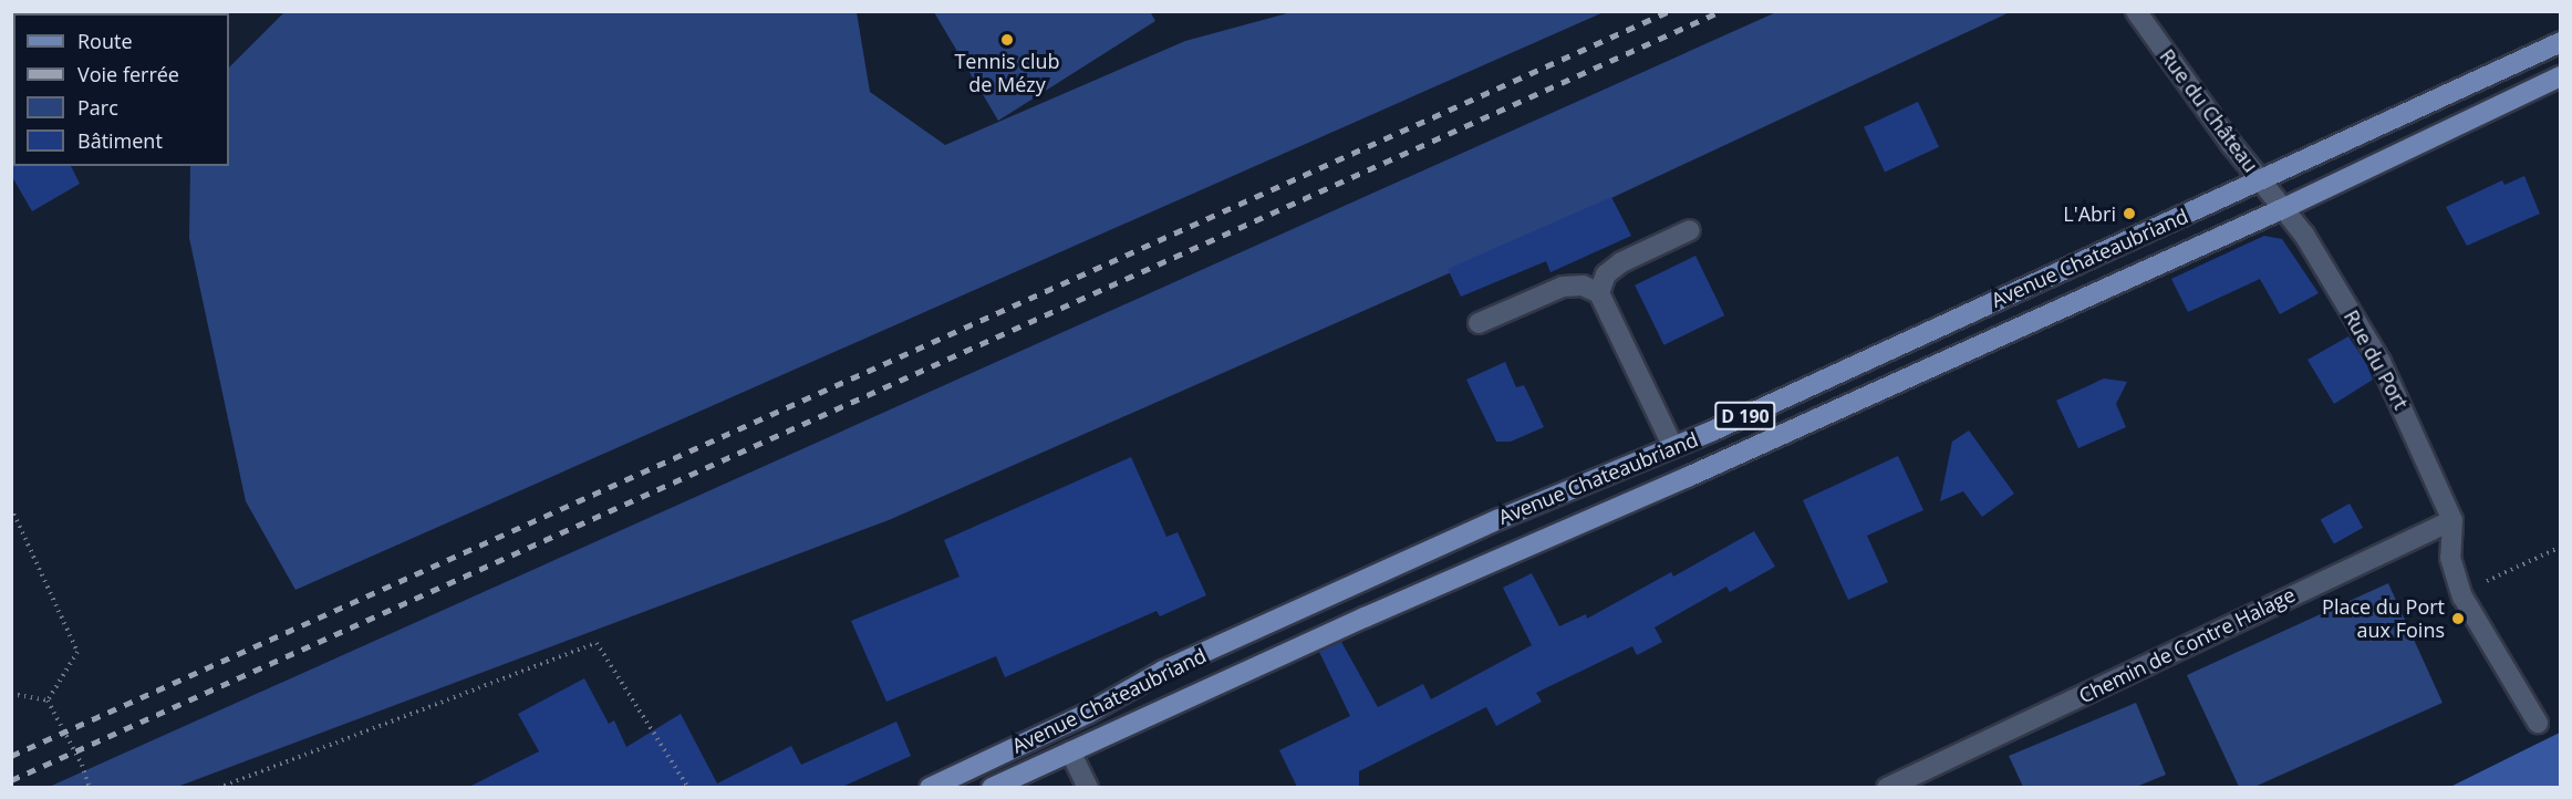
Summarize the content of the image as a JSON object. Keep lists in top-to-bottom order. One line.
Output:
{"streets":{"main road":["Avenue Chateaubriand","D 190"],"street":["Rue du Château","Rue du Port","Chemin de Contre Halage"]},"crossings":[["Rue du Château","Avenue Chateaubriand"],["Rue du Château","Rue du Port"],["Avenue Chateaubriand","Rue du Port"],["Rue du Port","Chemin de Contre Halage"]],"places":["Tennis club de Mézy","L'Abri","Place du Port aux Foins"],"legend":["Route","Voie ferrée","Parc","Bâtiment"]}
